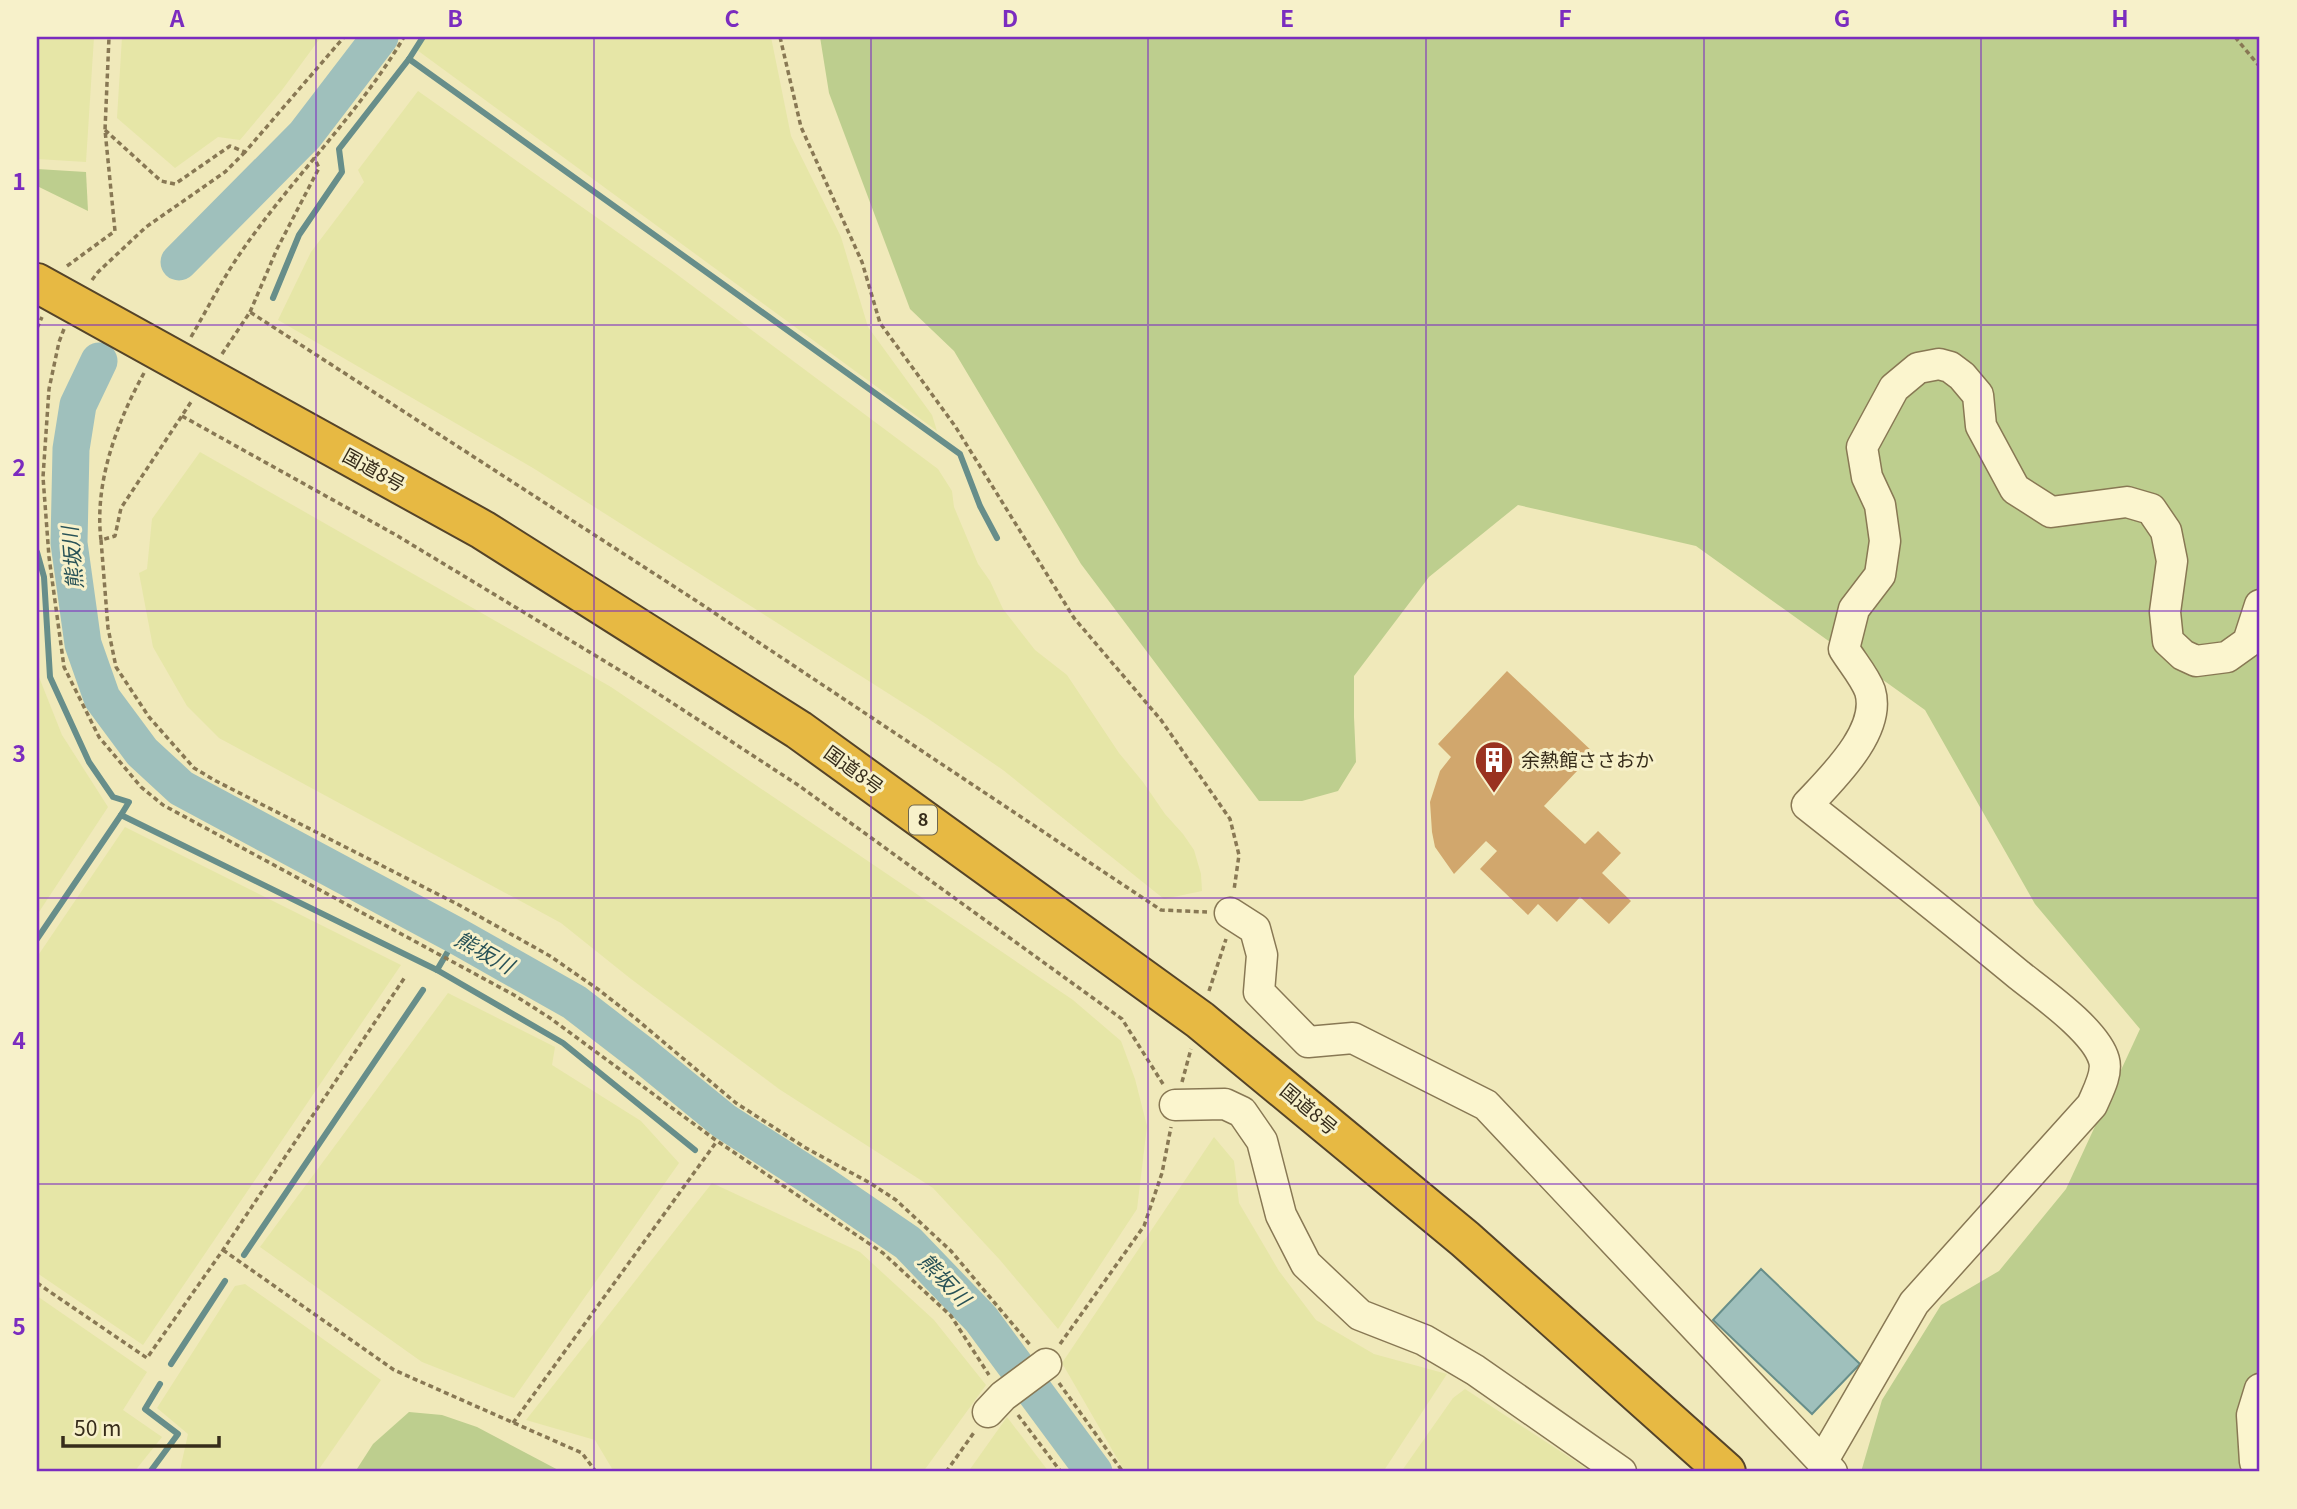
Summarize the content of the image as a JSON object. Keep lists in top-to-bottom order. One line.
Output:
{"streets":{"highway":["国道8号","8"]},"water":["熊坂川"],"places":{"building":["余熱館ささおか"]},"scale_bar":"50 m","grid":{"columns":["A","B","C","D","E","F","G","H"],"rows":["1","2","3","4","5"]}}
